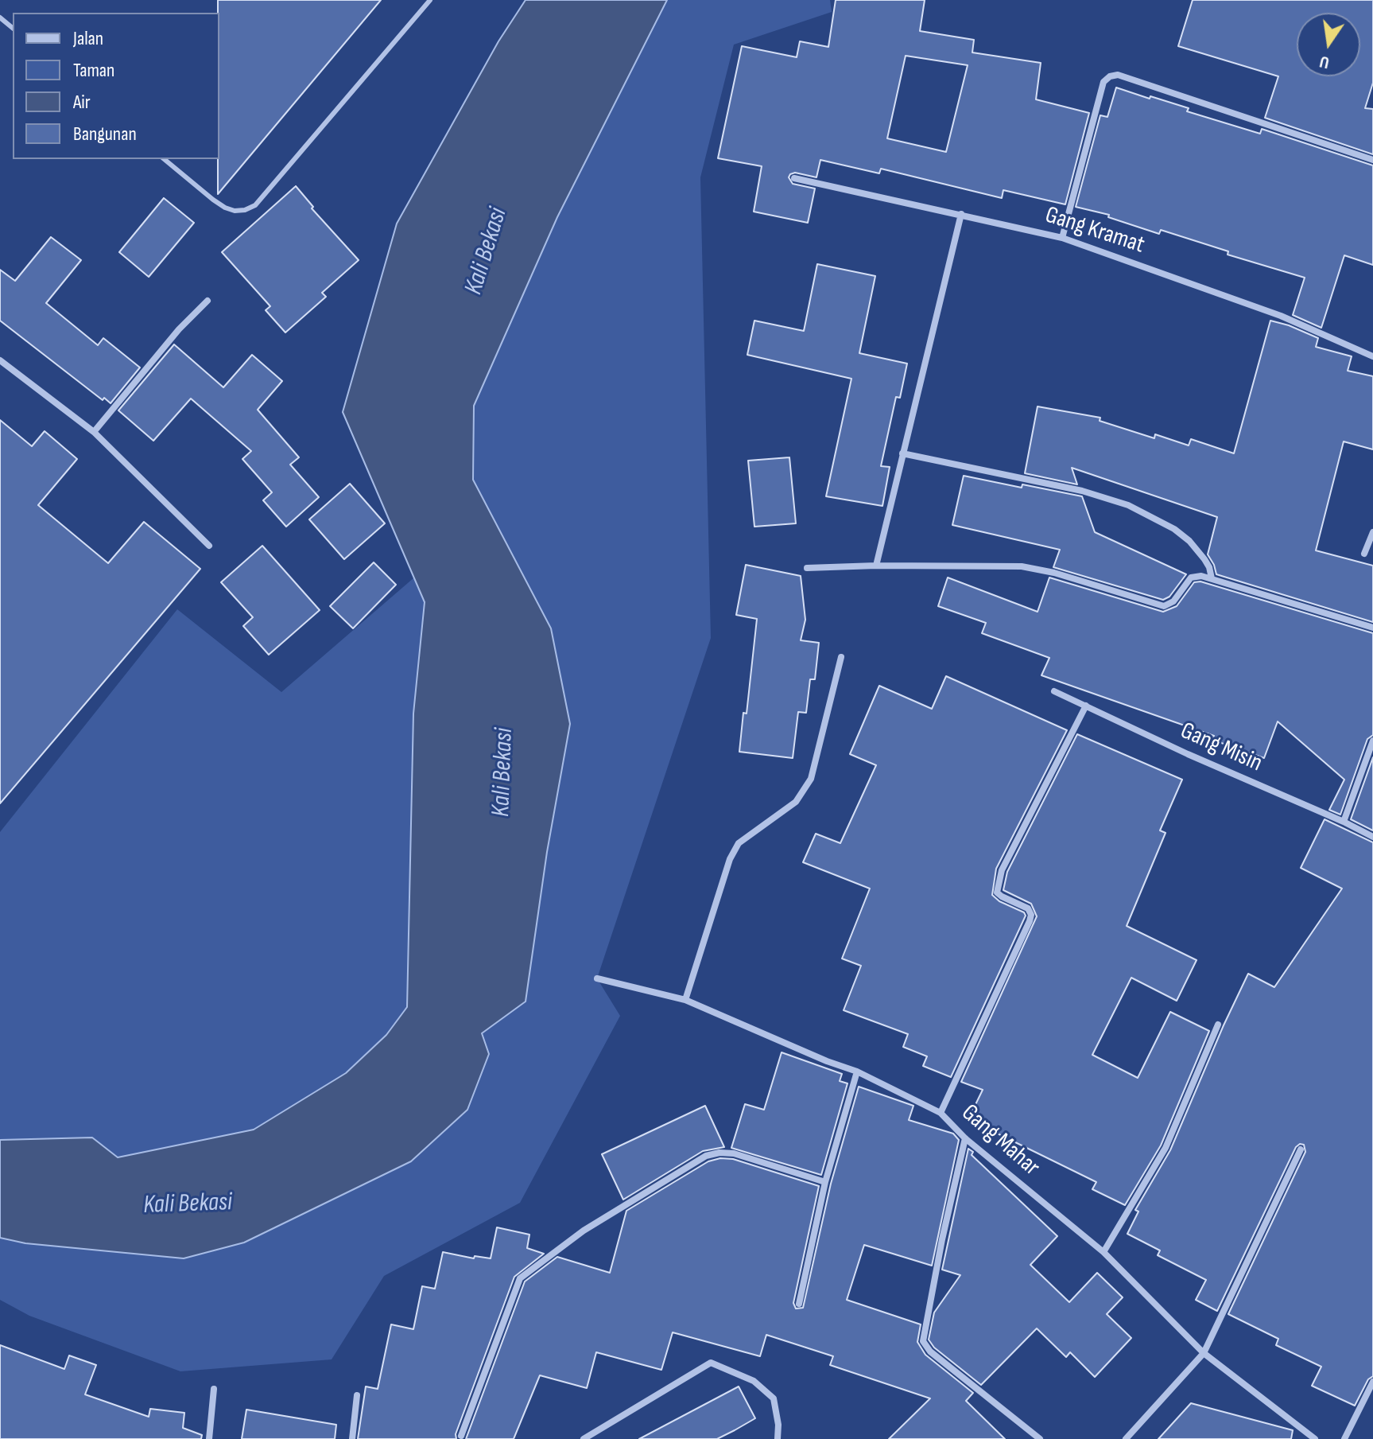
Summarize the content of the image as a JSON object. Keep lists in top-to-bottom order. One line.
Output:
{"streets":{"street":["Gang Kramat","Gang Misin","Gang Mahar"]},"water":["Kali Bekasi"],"legend":["Jalan","Taman","Air","Bangunan"],"north":"bottom"}
